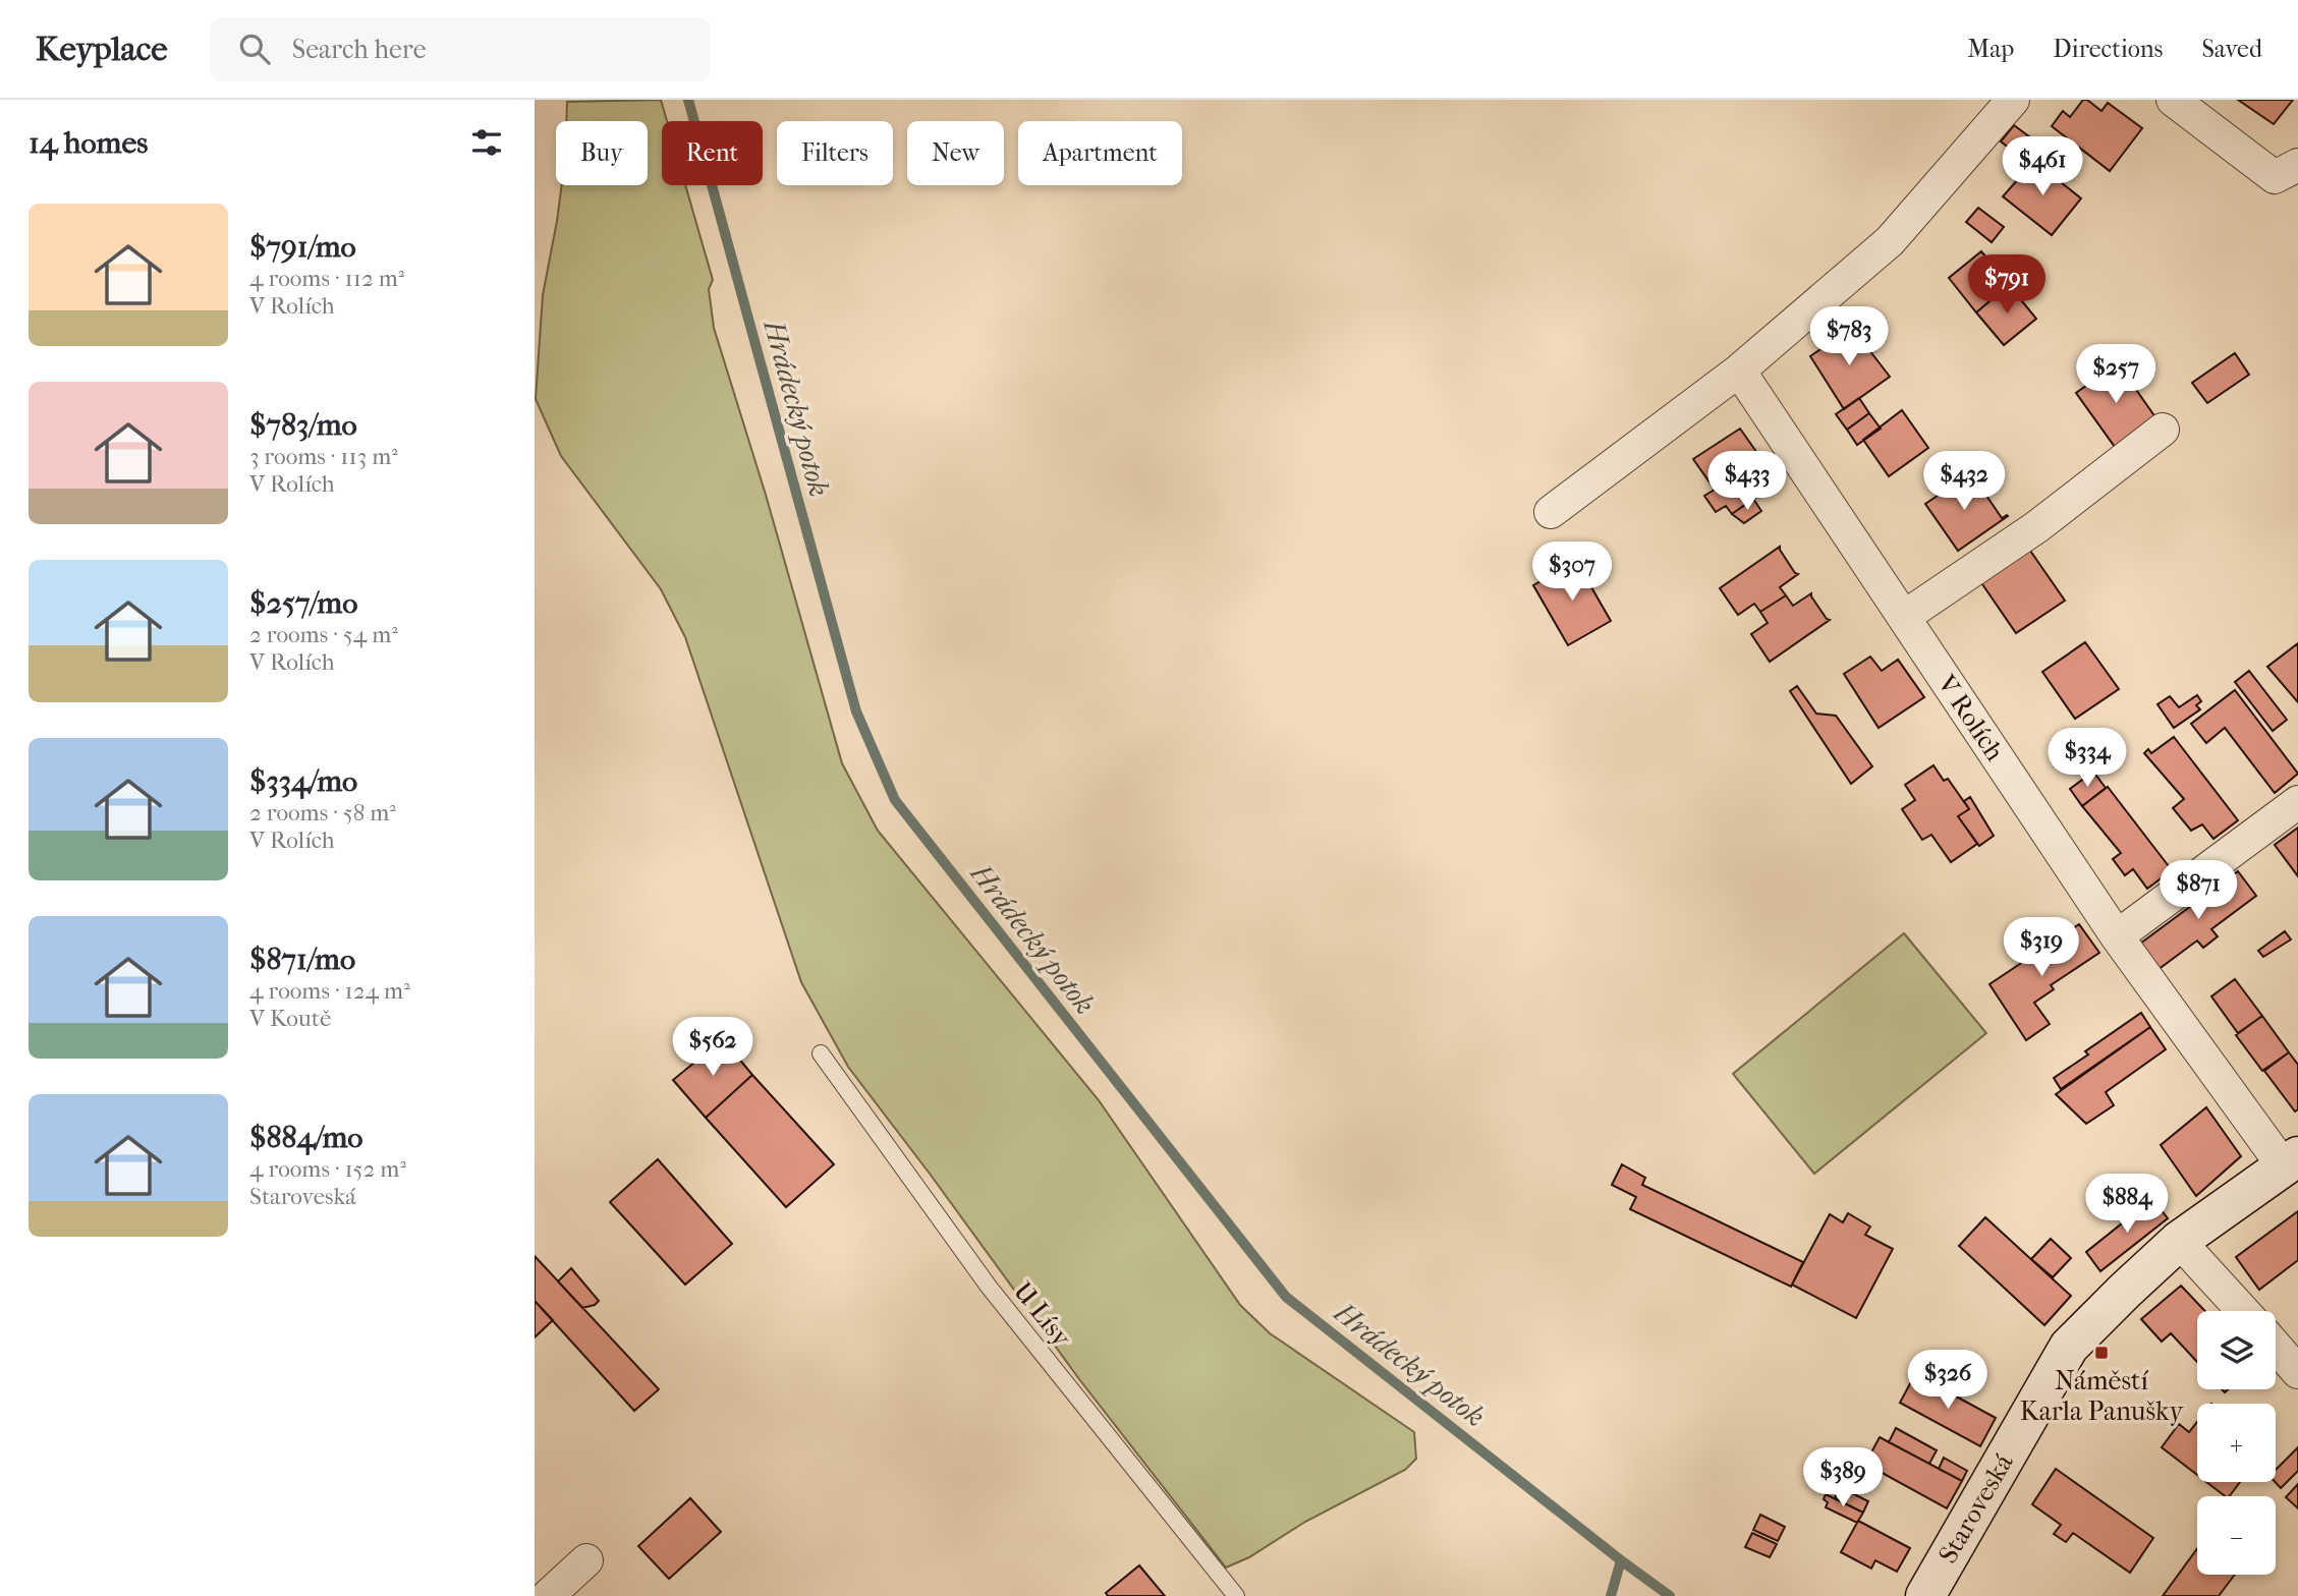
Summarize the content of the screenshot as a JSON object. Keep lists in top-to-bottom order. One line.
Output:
{"streets":{"street":["V Rolích","Staroveská"],"lane":["U Lísy"]},"crossings":[["V Rolích","Staroveská"]],"water":["Hrádecký potok"],"places":{"transit":["Náměstí Karla Panušky"]},"page":{"header":"Keyplace","search":"Search here","nav":["Map","Directions","Saved"],"heading":"14 homes","chip":["Buy","Rent","Filters","New","Apartment"],"price":["$461","$791","$783","$257","$433","$432","$307","$334","$871","$319","$562","$884","$326","$389"],"list":[{"name":"$791/mo","note":"4 rooms · 112 m² · V Rolích"},{"name":"$783/mo","note":"3 rooms · 113 m² · V Rolích"},{"name":"$257/mo","note":"2 rooms · 54 m² · V Rolích"},{"name":"$334/mo","note":"2 rooms · 58 m² · V Rolích"},{"name":"$871/mo","note":"4 rooms · 124 m² · V Koutě"},{"name":"$884/mo","note":"4 rooms · 152 m² · Staroveská"}],"map_buttons":["+","−"]}}
